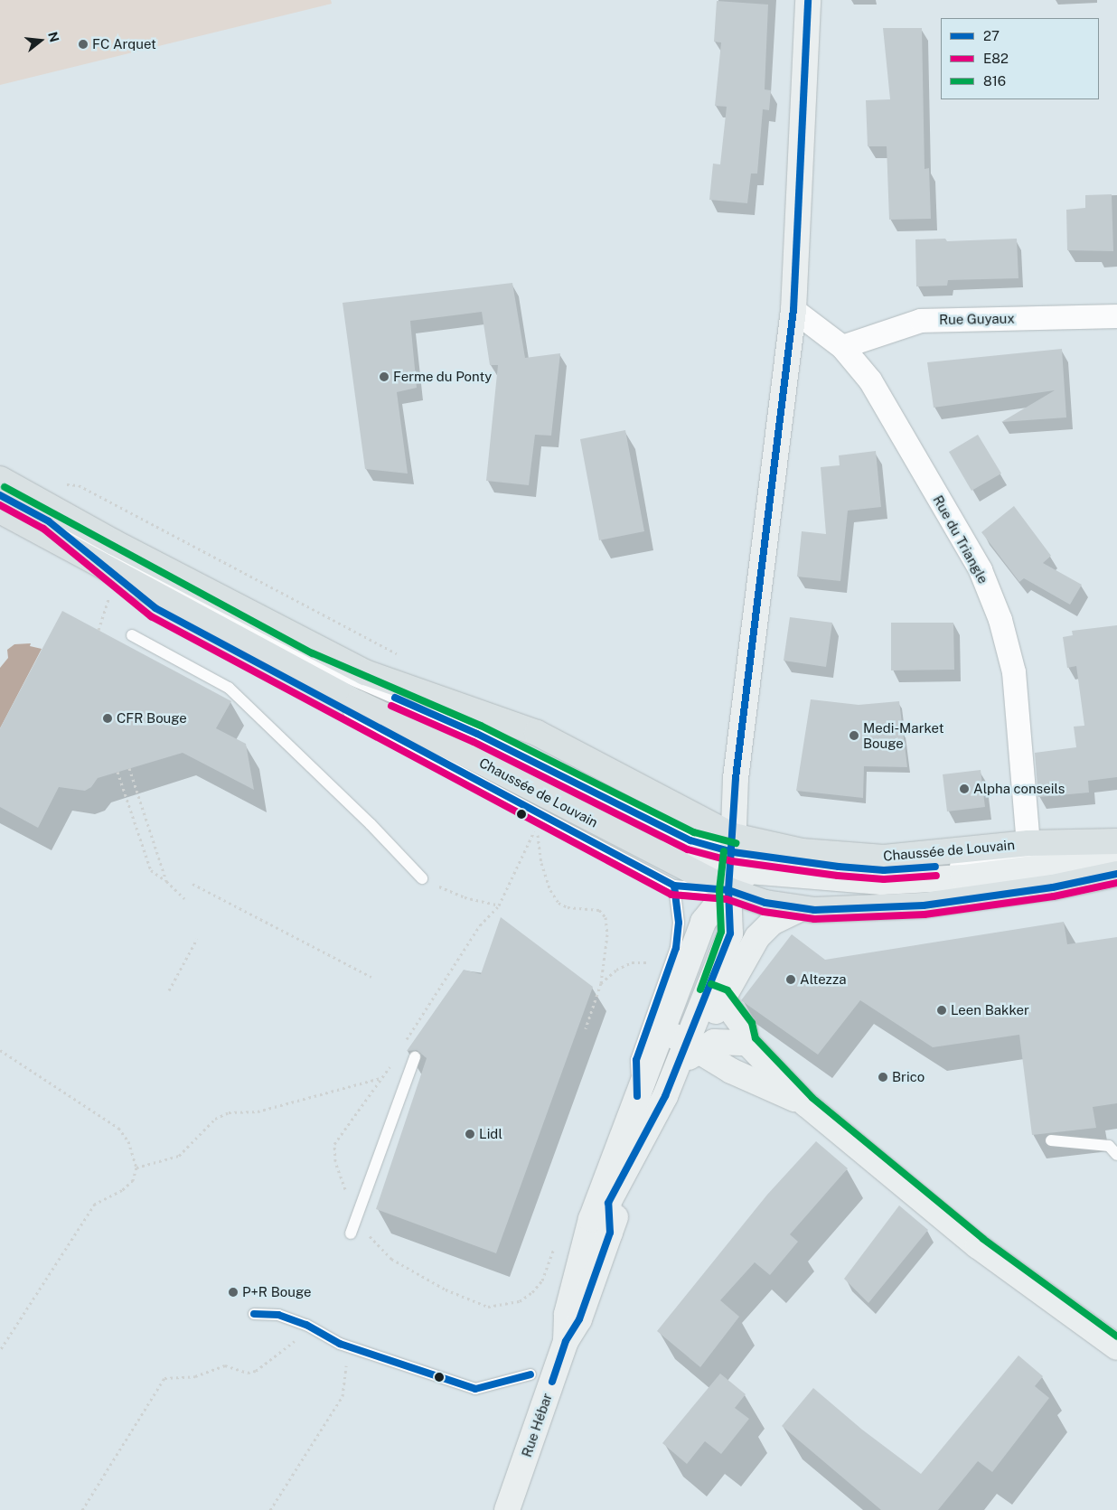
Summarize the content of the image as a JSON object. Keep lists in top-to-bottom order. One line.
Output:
{"streets":{"main road":["Chaussée de Louvain"],"street":["Rue Guyaux","Rue du Triangle","Rue Hébar"]},"crossings":[["Rue Guyaux","Rue du Triangle"],["Rue du Triangle","Chaussée de Louvain"]],"places":["FC Arquet","Ferme du Ponty","CFR Bouge","Medi-Market Bouge","Alpha conseils","Altezza","Leen Bakker","Brico","Lidl","P+R Bouge"],"lines":["transit line 27","transit line 816","transit line E82"],"legend":["27","E82","816"],"north":"right"}
